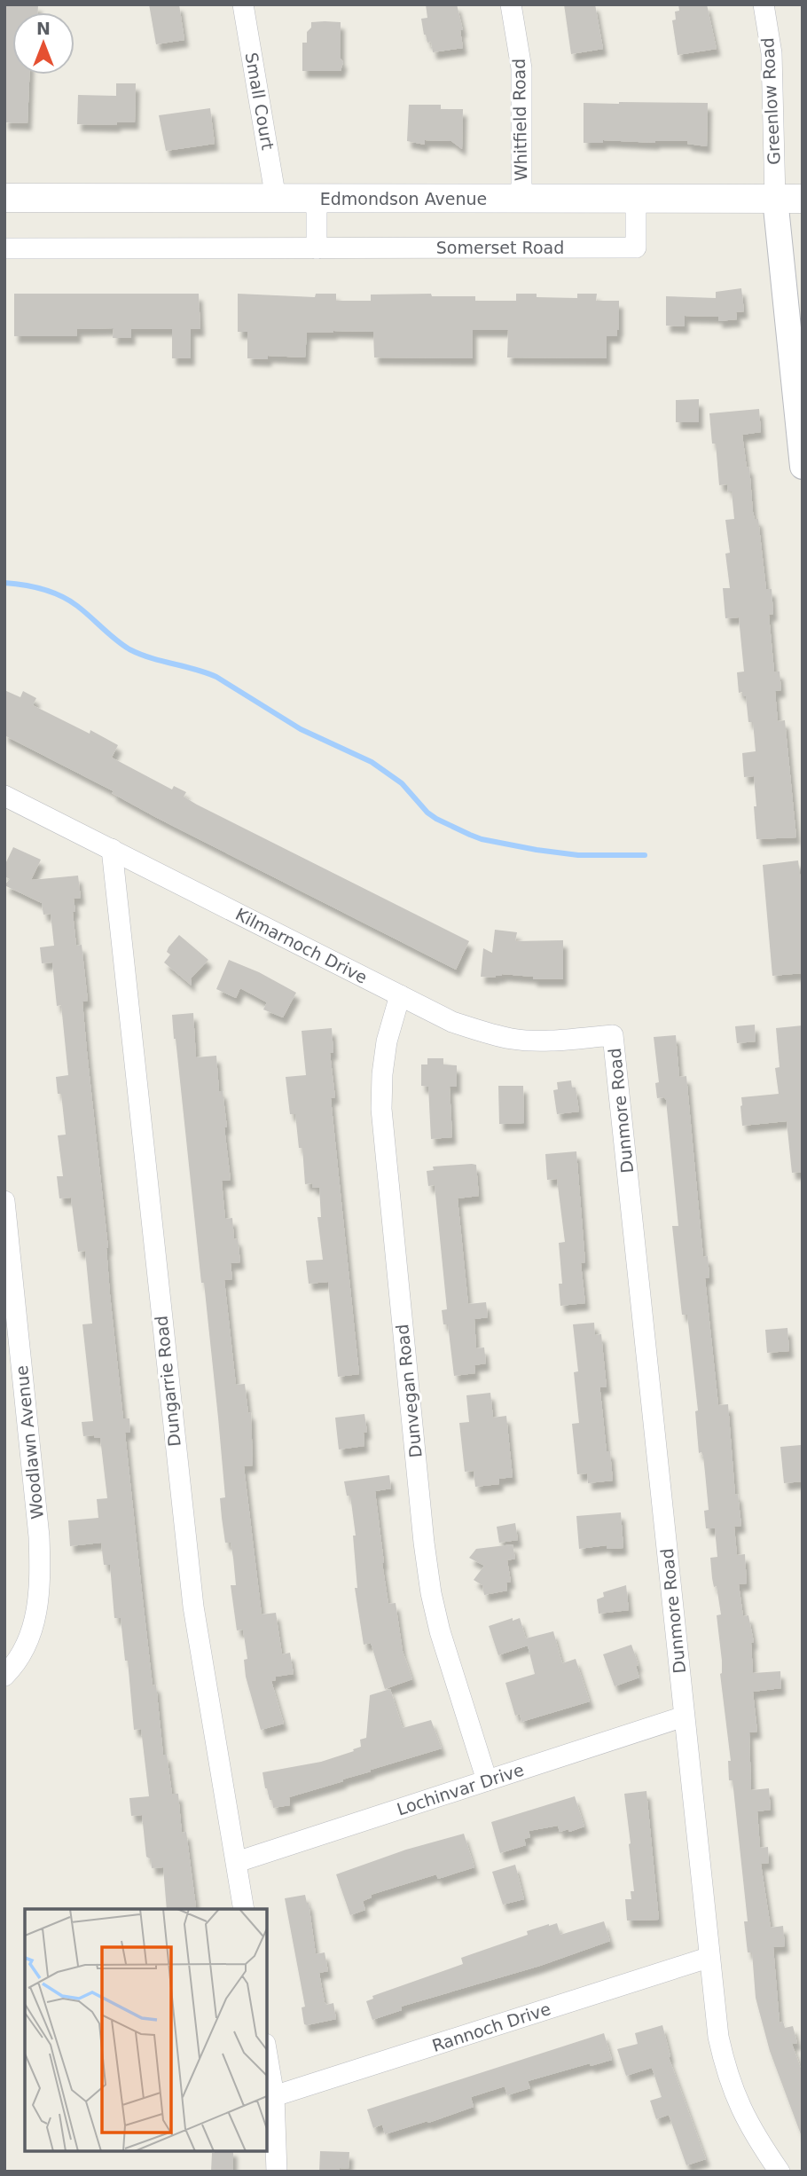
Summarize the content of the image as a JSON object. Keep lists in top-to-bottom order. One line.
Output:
{"streets":{"main road":["Edmondson Avenue"],"street":["Small Court","Greenlow Road","Whitfield Road","Somerset Road","Kilmarnoch Drive","Dunmore Road","Dungarrie Road","Dunvegan Road","Woodlawn Avenue","Lochinvar Drive","Rannoch Drive"]},"crossings":[["Small Court","Edmondson Avenue"],["Greenlow Road","Edmondson Avenue"],["Whitfield Road","Edmondson Avenue"],["Edmondson Avenue","Somerset Road"],["Kilmarnoch Drive","Dunmore Road"],["Kilmarnoch Drive","Dungarrie Road"],["Kilmarnoch Drive","Dunvegan Road"],["Dunmore Road","Lochinvar Drive"],["Dunmore Road","Rannoch Drive"],["Dungarrie Road","Lochinvar Drive"],["Dunvegan Road","Lochinvar Drive"]],"north":"top"}
